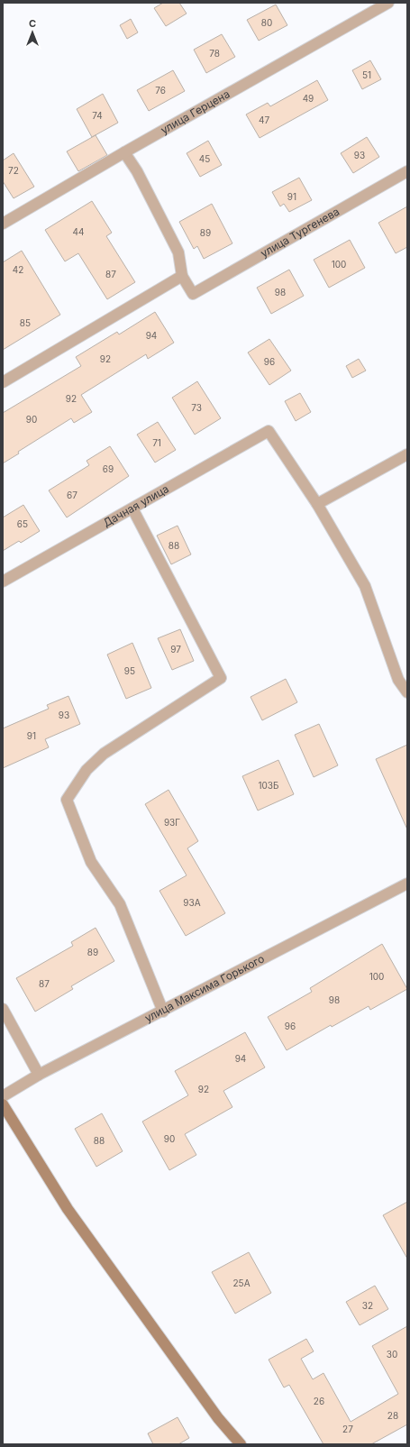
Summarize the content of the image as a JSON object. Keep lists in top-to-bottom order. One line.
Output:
{"streets":{"street":["улица Герцена","улица Тургенева","Дачная улица","улица Максима Горького"]},"house_numbers":["80","78","51","76","49","74","47","93","45","72","91","44","89","100","42","87","98","85","94","92","96","92","73","90","71","69","67","65","88","97","95","93","91","103Б","93Г","93А","89","100","87","98","96","94","92","90","88","25А","32","30","26","28","27"],"north":"top"}
